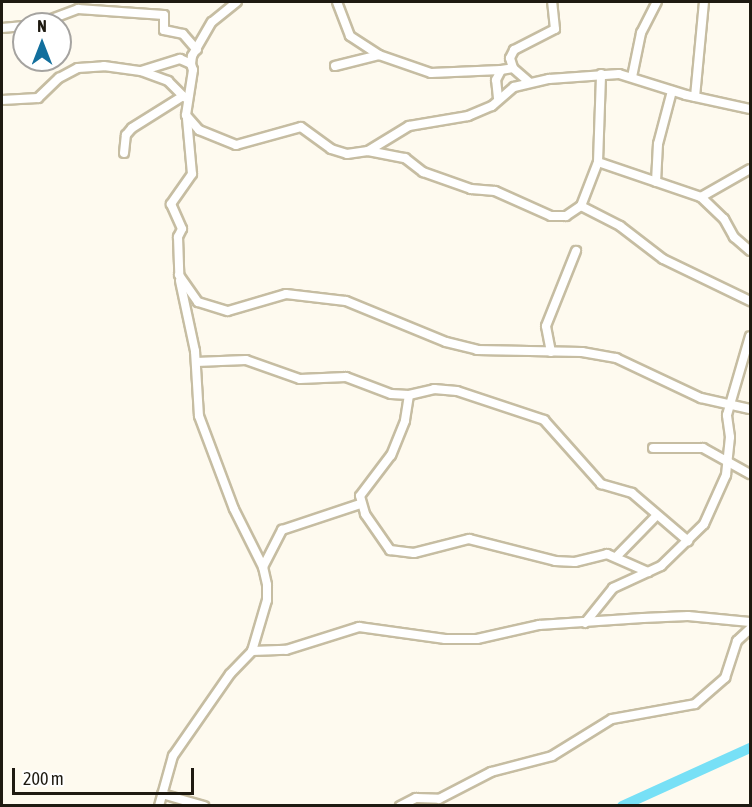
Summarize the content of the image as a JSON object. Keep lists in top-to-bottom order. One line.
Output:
{"scale_bar":"200 m","north":"top"}
